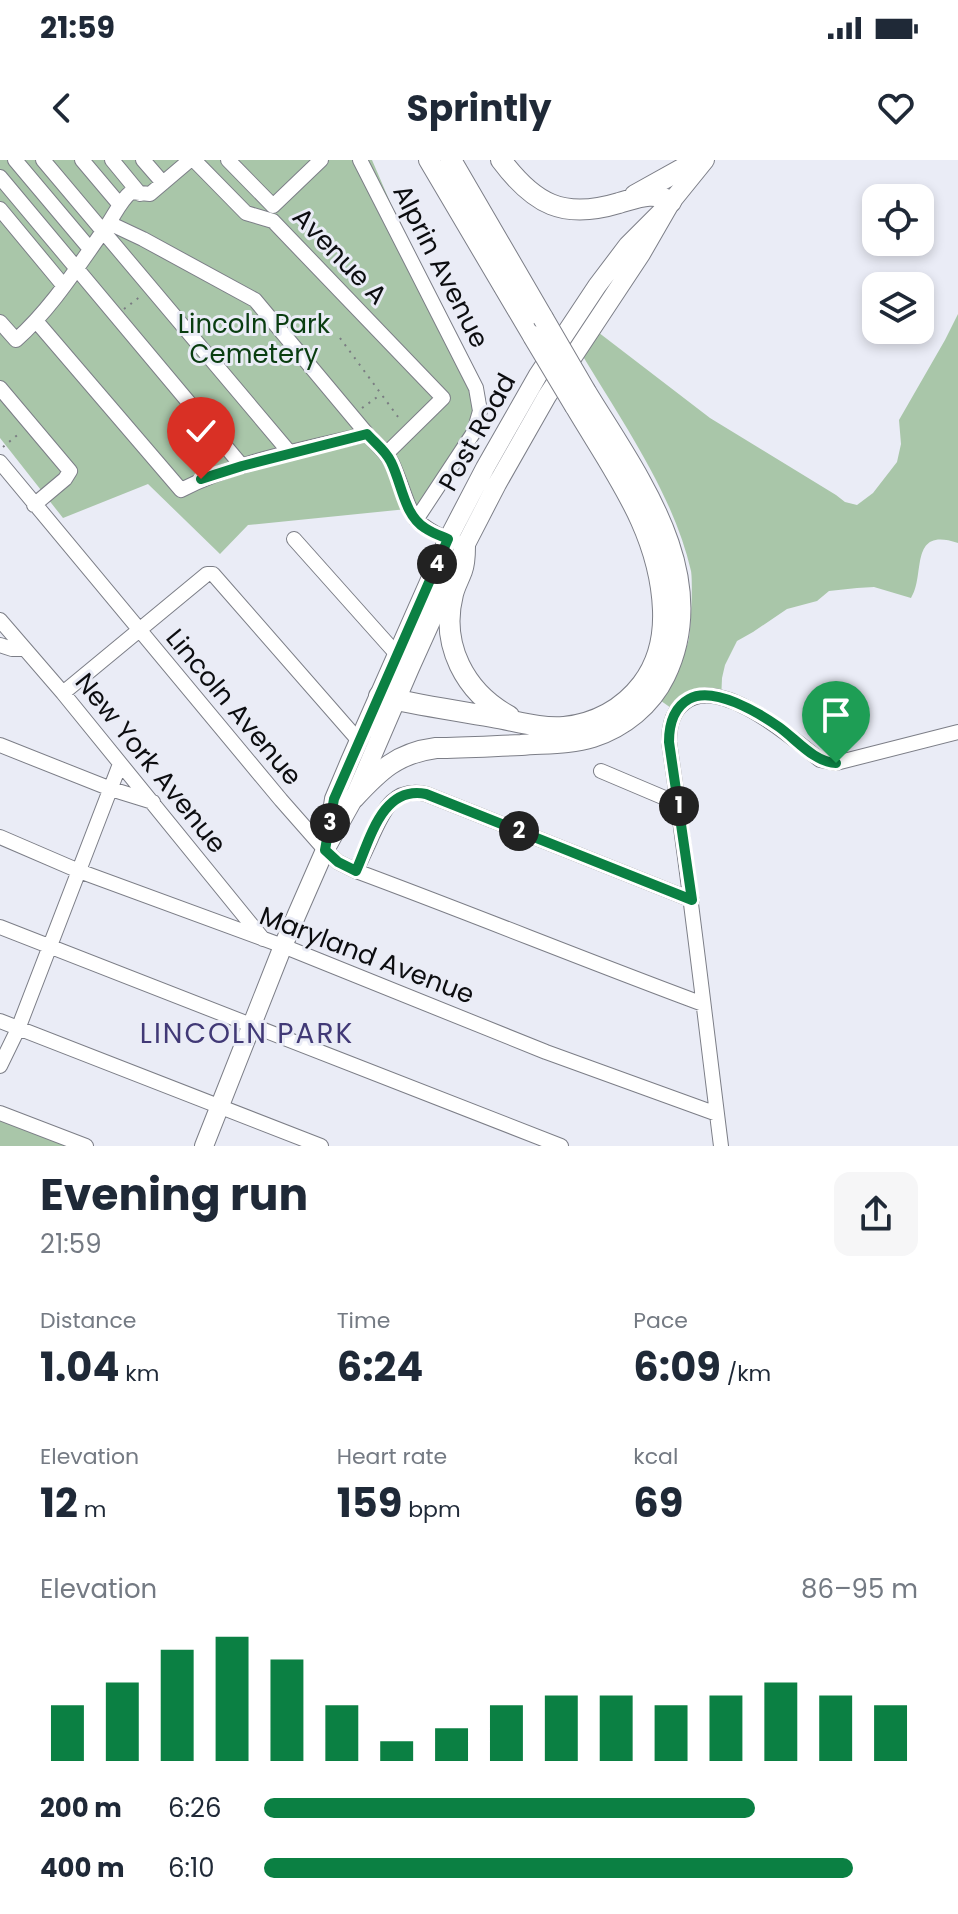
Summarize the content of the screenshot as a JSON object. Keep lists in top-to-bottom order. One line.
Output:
{"streets":{"main road":["Post Road"],"street":["Avenue A","Alprin Avenue","Lincoln Avenue","New York Avenue","Maryland Avenue"]},"crossings":[["Post Road","Lincoln Avenue"],["Post Road","Maryland Avenue"],["New York Avenue","Maryland Avenue"]],"districts":["LINCOLN PARK"],"parks":["Lincoln Park Cemetery"],"page":{"status":"21:59","header":"Sprintly","pins":["4","1","3","2"],"heading":["Evening run","21:59"],"stats":[["Distance","1.04 km"],["Time","6:24"],["Pace","6:09 /km"],["Elevation","12 m"],["Heart rate","159 bpm"],["kcal","69"]],"chart":["Elevation","86–95 m"],"list":[{"name":"200 m","note":"6:26"},{"name":"400 m","note":"6:10"}]}}
